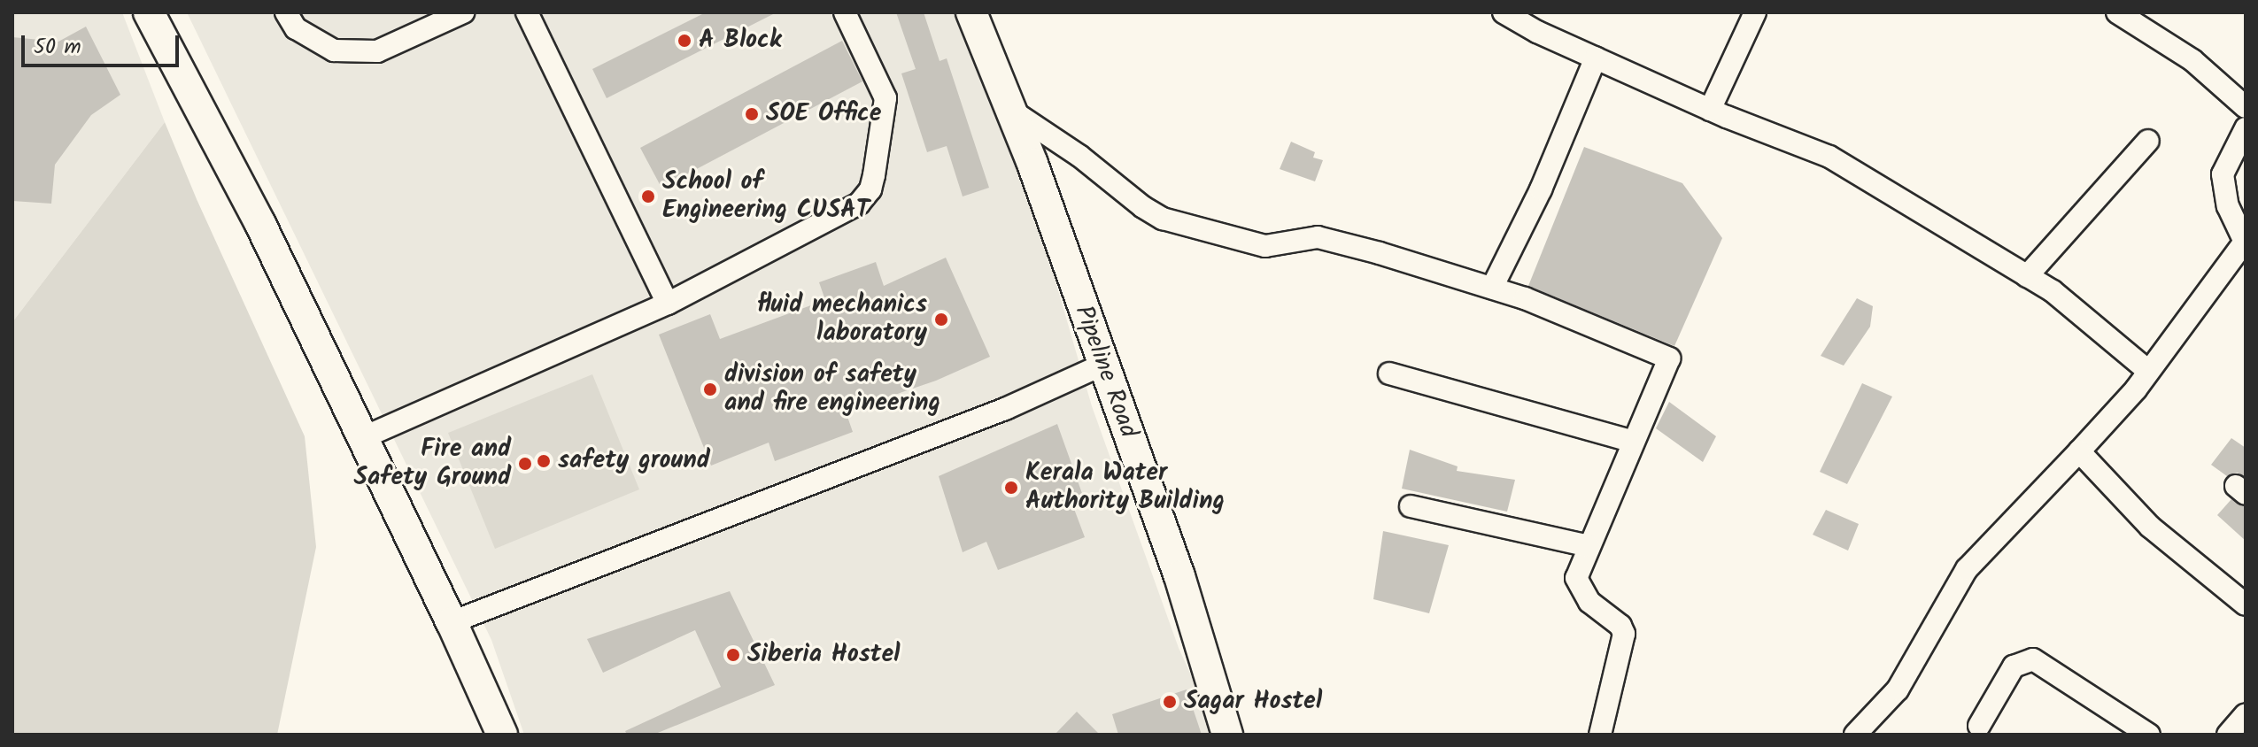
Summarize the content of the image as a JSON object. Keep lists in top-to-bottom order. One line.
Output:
{"streets":{"street":["Pipeline Road"]},"places":["A Block","SOE Office","School of Engineering CUSAT","fluid mechanics laboratory","division of safety and fire engineering","safety ground","Fire and Safety Ground","Kerala Water Authority Building","Siberia Hostel","Sagar Hostel"],"scale_bar":"50 m"}
